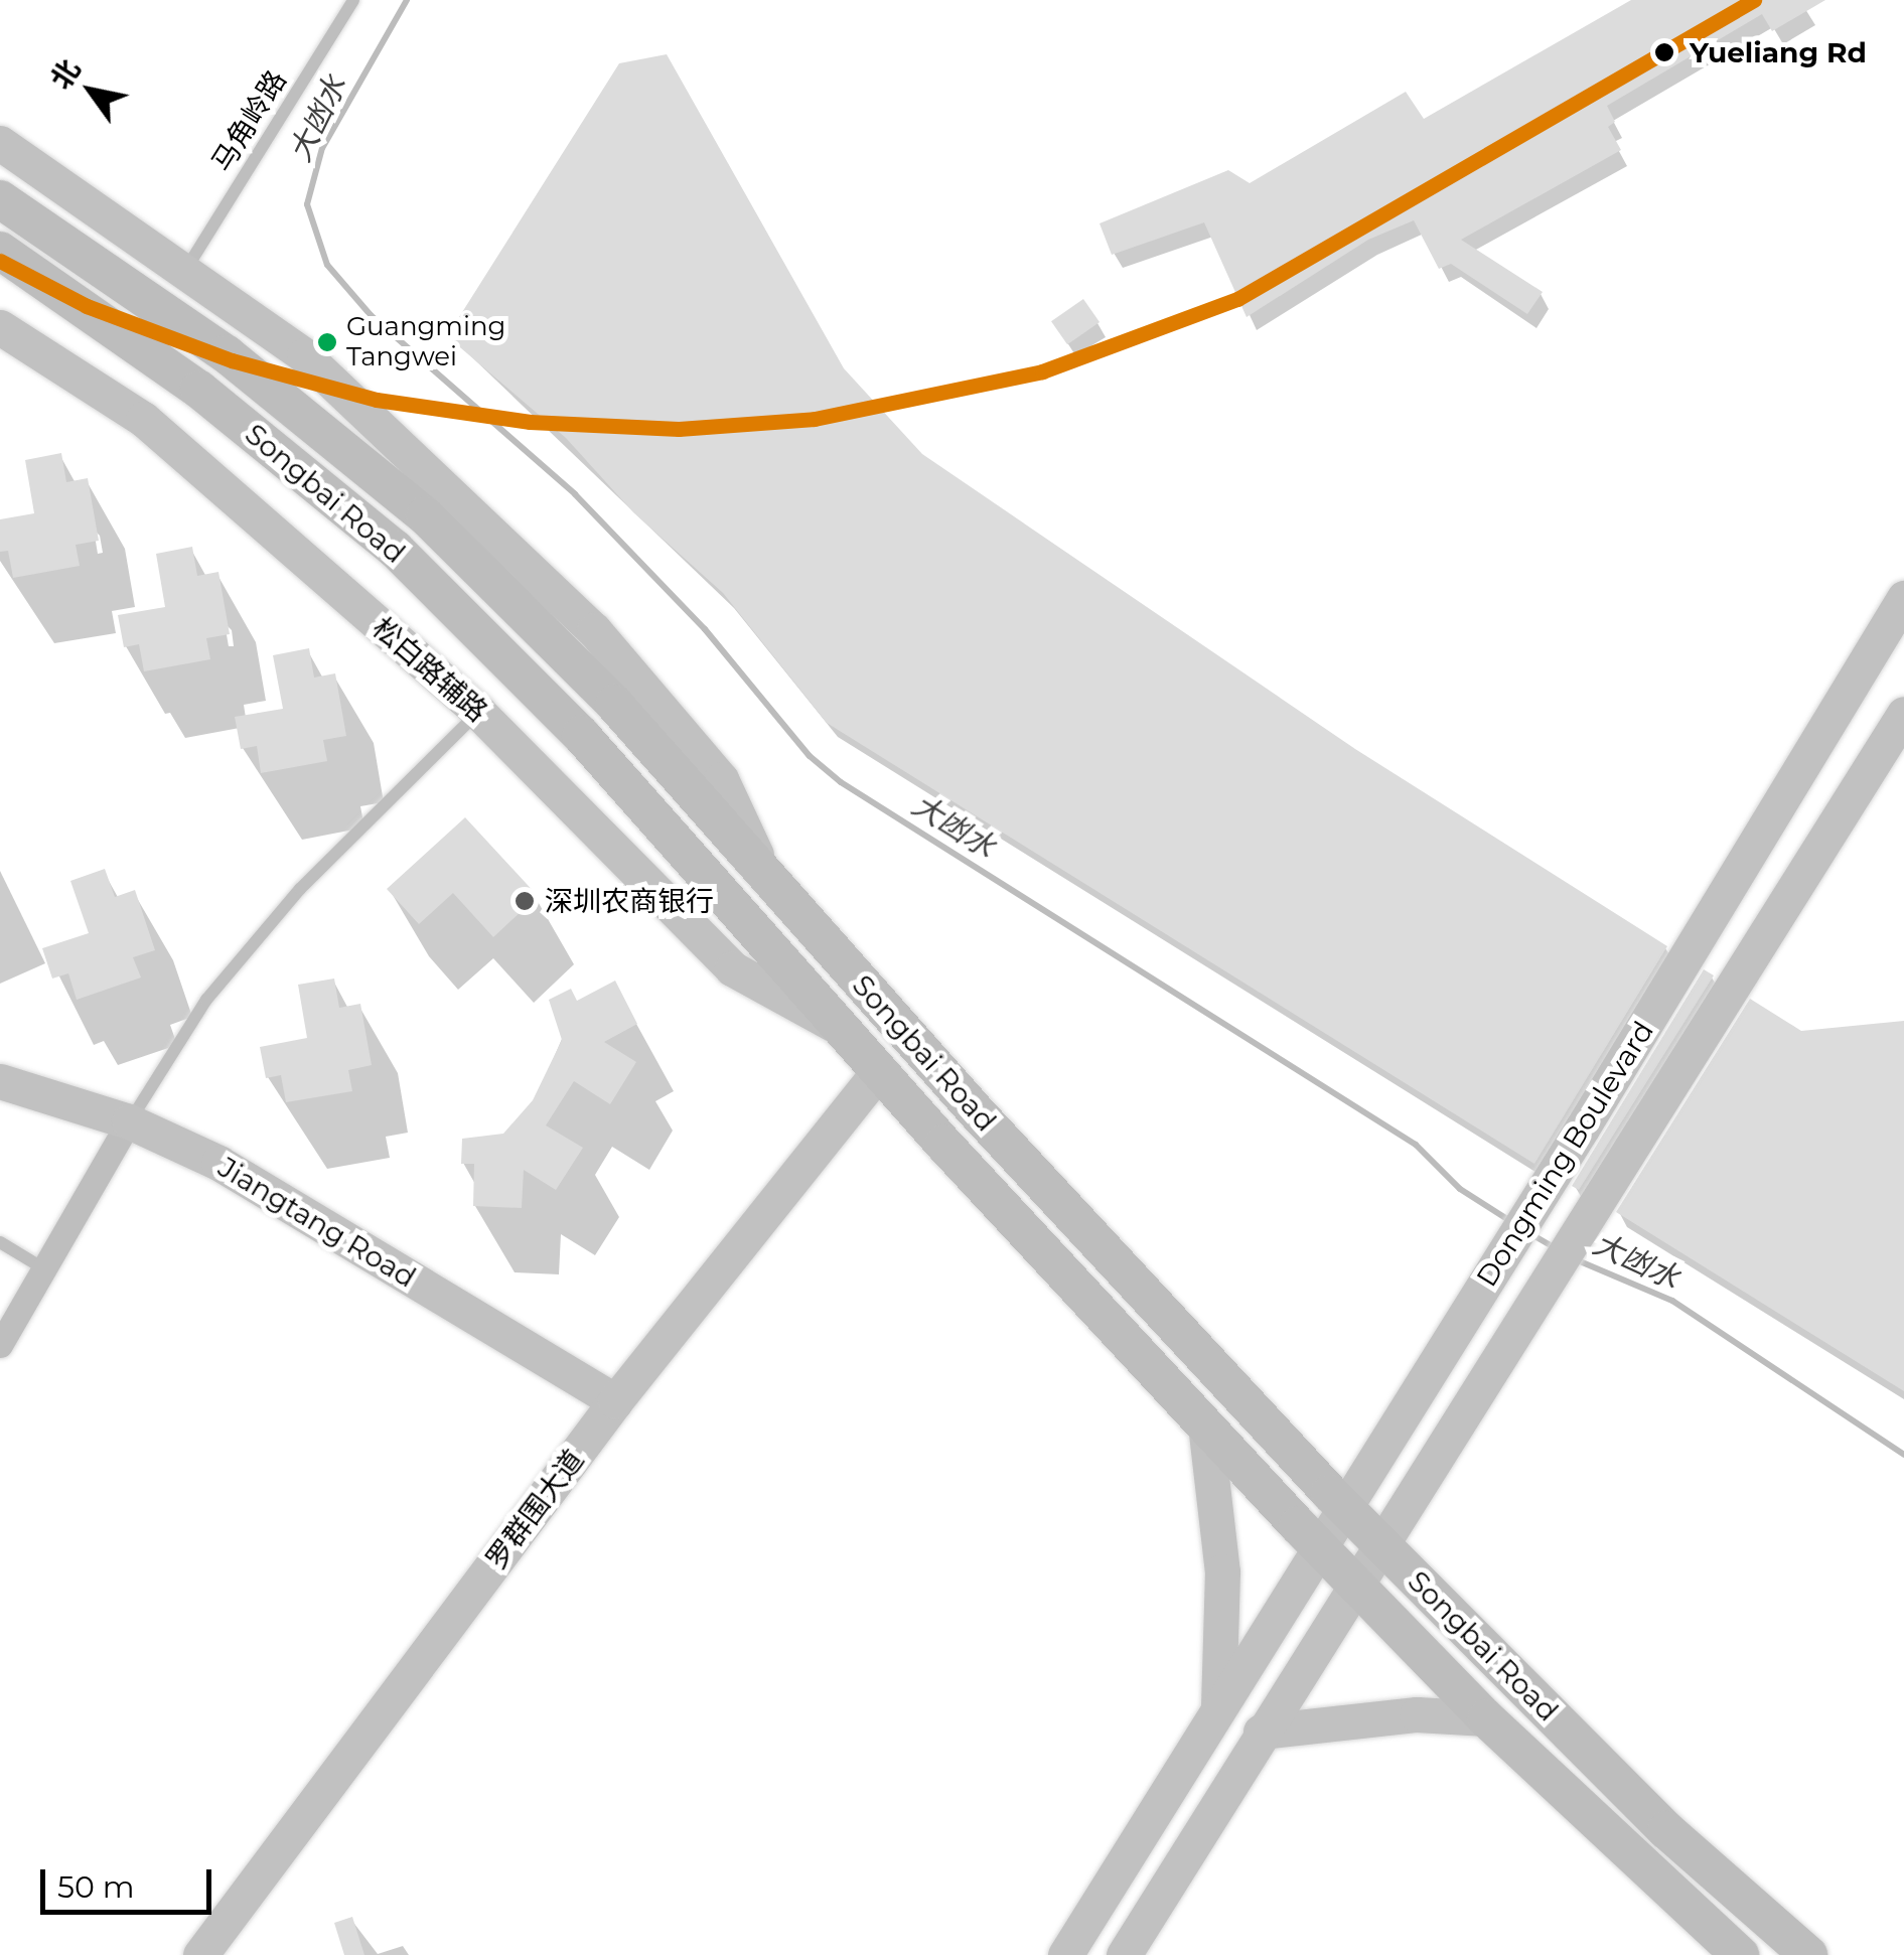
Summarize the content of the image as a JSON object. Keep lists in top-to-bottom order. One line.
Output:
{"streets":{"main road":["Songbai Road","松白路辅路","Dongming Boulevard","Jiangtang Road","罗群围大道"],"lane":["马角岭路"]},"crossings":[["Songbai Road","松白路辅路"],["Songbai Road","Dongming Boulevard"],["Songbai Road","罗群围大道"],["Jiangtang Road","罗群围大道"]],"water":["大凼水"],"places":["Yueliang Rd","Guangming Tangwei","深圳农商银行"],"scale_bar":"50 m","north":"top left"}
